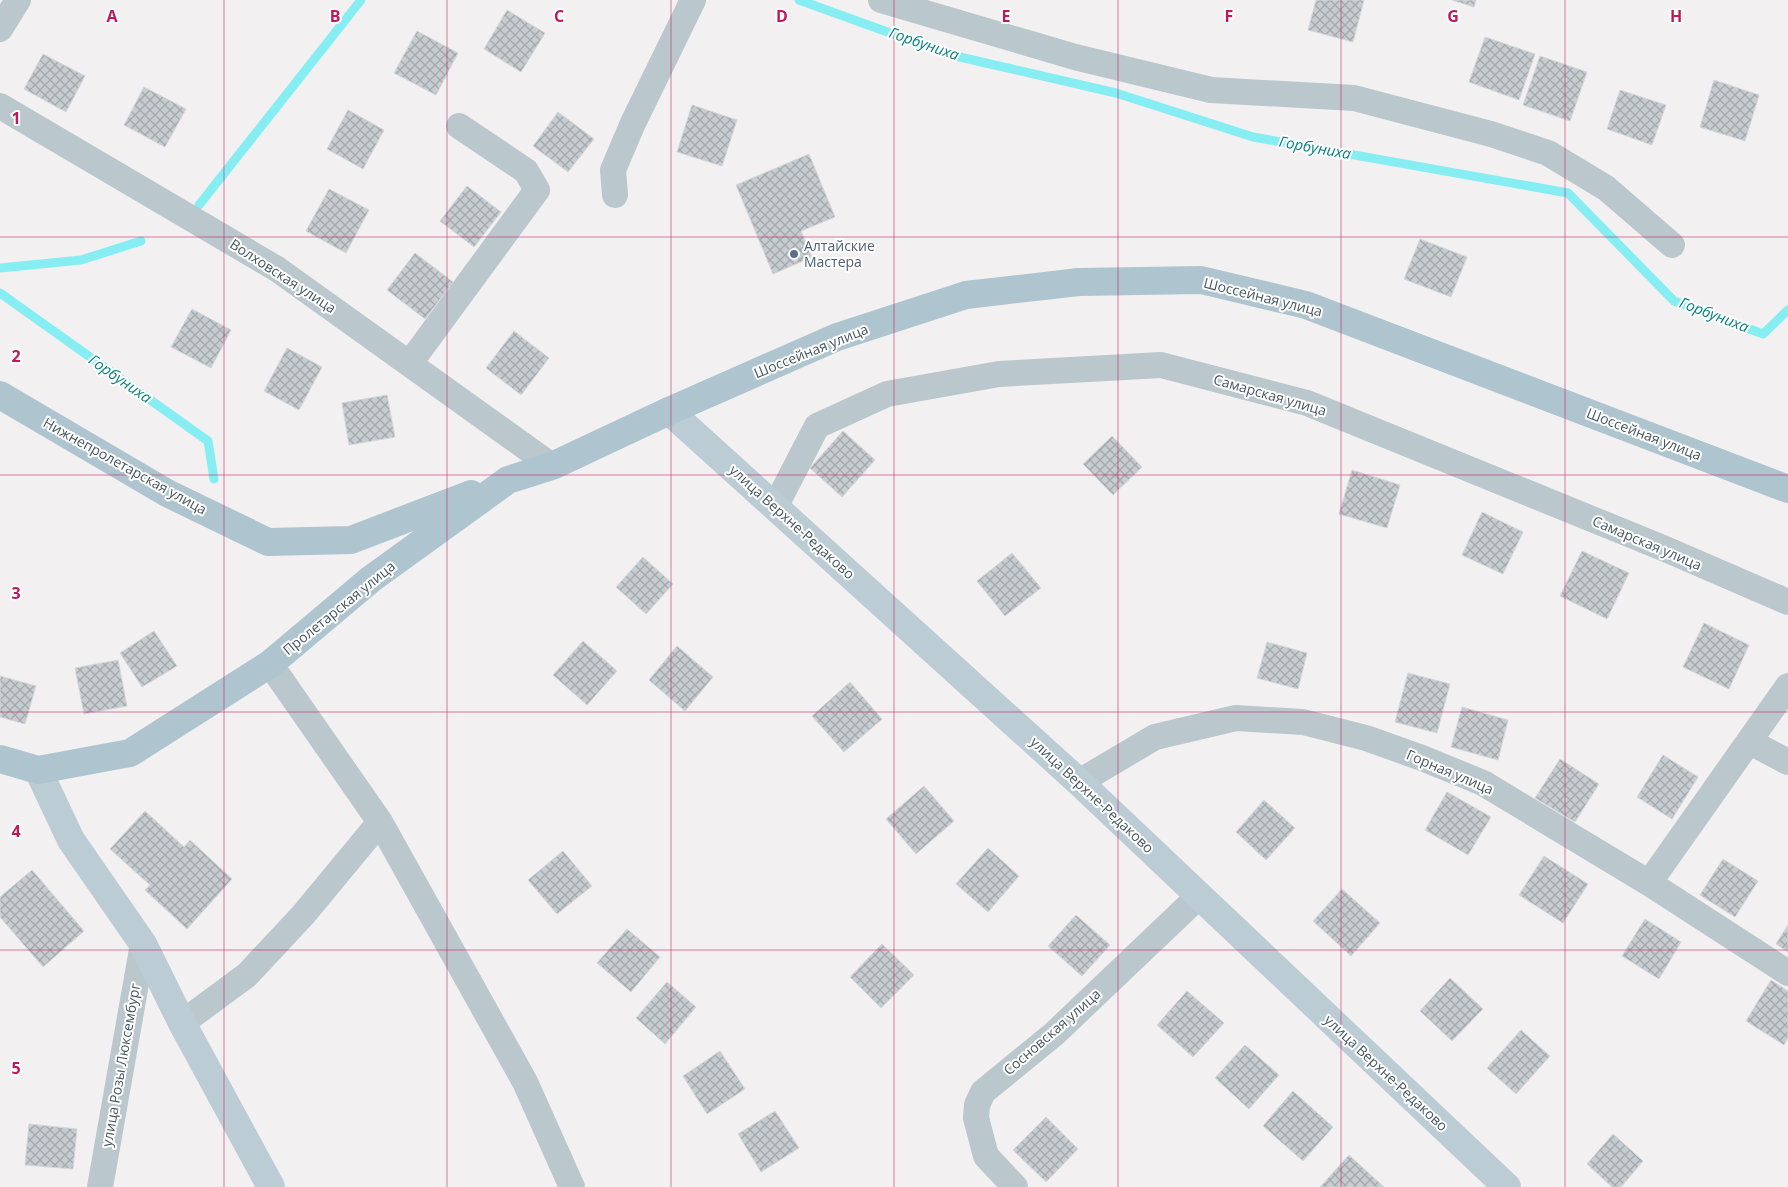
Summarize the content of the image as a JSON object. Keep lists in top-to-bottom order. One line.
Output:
{"streets":{"main road":["Шоссейная улица","Нижнепролетарская улица","Пролетарская улица"],"street":["Волховская улица","Самарская улица","улица Верхне-Редаково","Горная улица","Сосновская улица","улица Розы Люксембург"]},"crossings":[["Волховская улица","Пролетарская улица"],["Шоссейная улица","улица Верхне-Редаково"],["Шоссейная улица","Пролетарская улица"],["Самарская улица","улица Верхне-Редаково"],["Нижнепролетарская улица","Пролетарская улица"],["улица Верхне-Редаково","Пролетарская улица"],["улица Верхне-Редаково","Горная улица"],["улица Верхне-Редаково","Сосновская улица"]],"water":["Горбуниха"],"places":["Алтайские Мастера"],"grid":{"columns":["A","B","C","D","E","F","G","H"],"rows":["1","2","3","4","5"]}}
